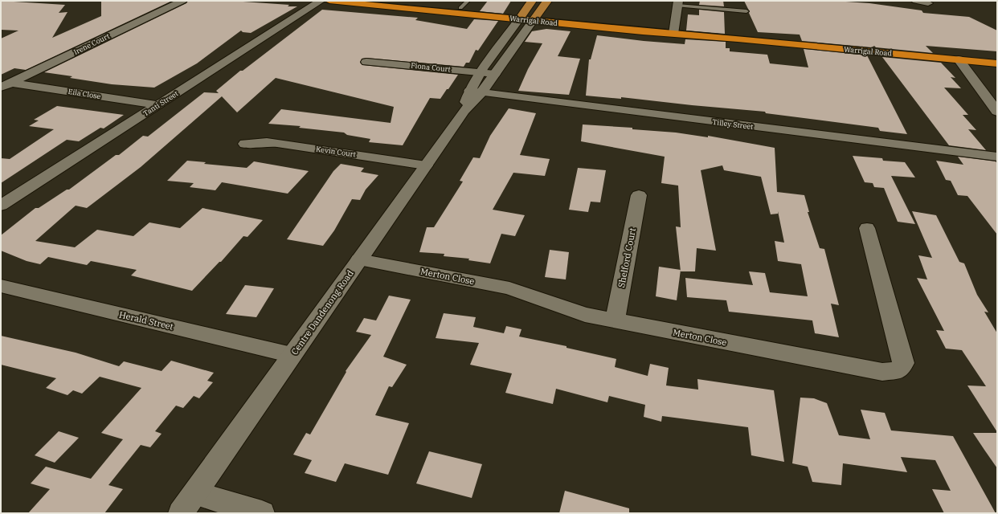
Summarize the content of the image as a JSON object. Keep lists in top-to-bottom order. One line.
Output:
{"streets":{"highway":["Warrigal Road"],"main road":["Centre Dandenong Road"],"street":["Irene Court","Fiona Court","Eila Close","Tanti Street","Tilley Street","Kevin Court","Shelford Court","Merton Close","Herald Street"]},"crossings":[["Warrigal Road","Centre Dandenong Road"],["Irene Court","Eila Close"],["Fiona Court","Centre Dandenong Road"],["Eila Close","Tanti Street"],["Tilley Street","Centre Dandenong Road"],["Kevin Court","Centre Dandenong Road"],["Shelford Court","Merton Close"],["Merton Close","Centre Dandenong Road"],["Centre Dandenong Road","Herald Street"]]}
